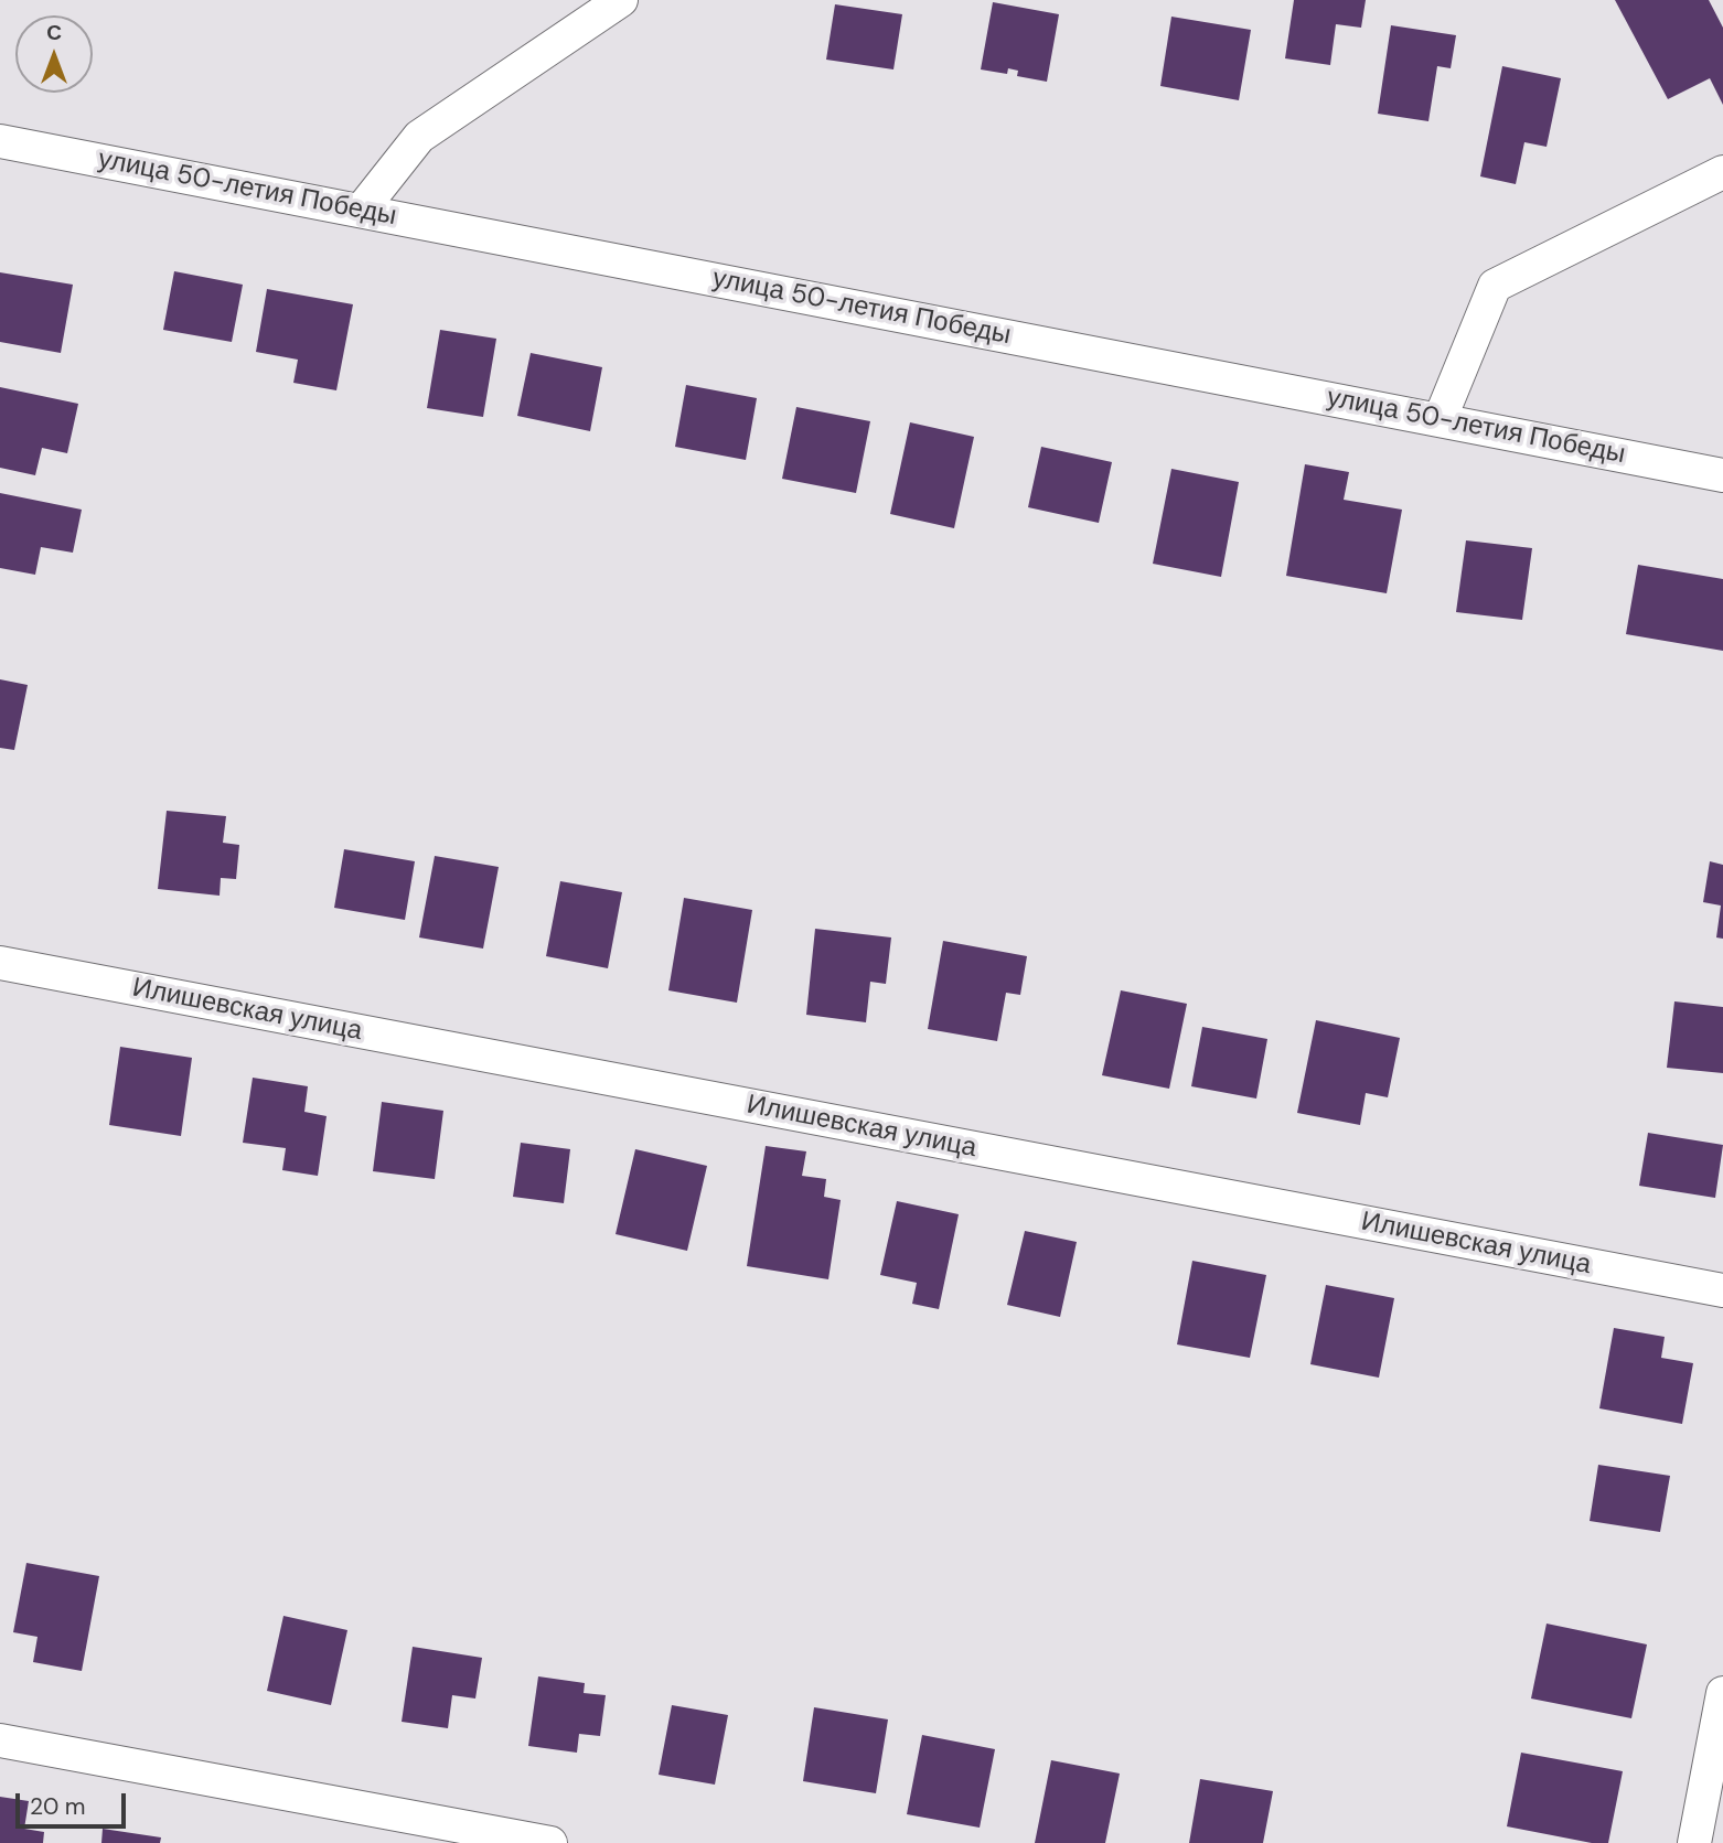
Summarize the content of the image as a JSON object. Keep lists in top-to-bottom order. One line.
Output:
{"streets":{"street":["улица 50-летия Победы","Илишевская улица"]},"scale_bar":"20 m","north":"top"}
